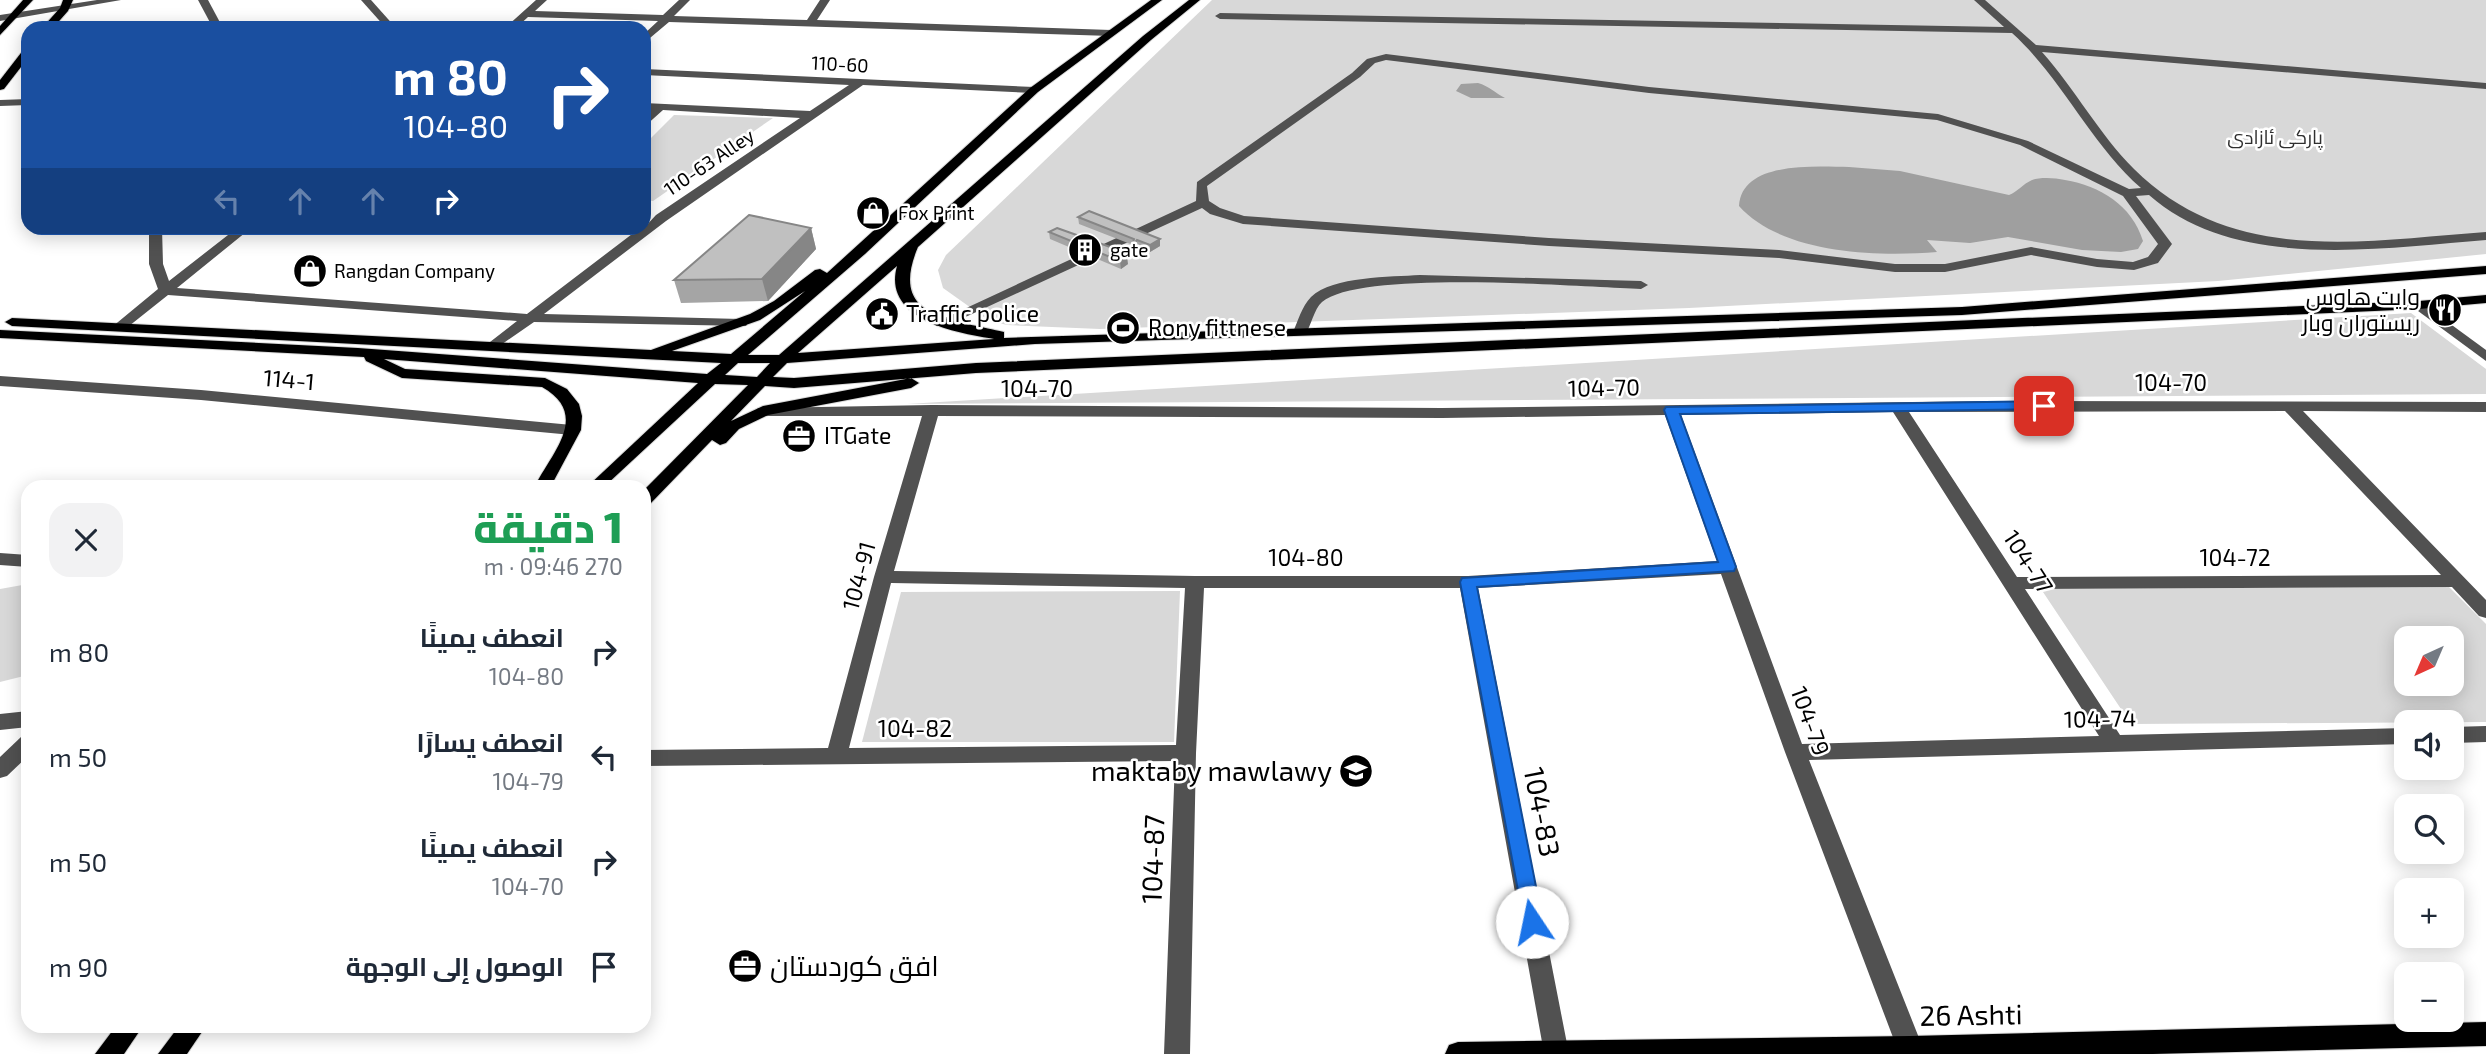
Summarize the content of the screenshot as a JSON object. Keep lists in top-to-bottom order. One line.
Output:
{"streets":{"main road":["26 Ashti"],"street":["110-60","110-63 Alley","114-1","104-70","104-80","104-72","104-77","104-91","104-74","104-79","104-82","104-83","104-87"]},"crossings":[["110-60","110-63 Alley"],["104-70","104-77"],["104-70","104-91"],["104-70","104-79"],["104-80","104-91"],["104-80","104-79"],["104-80","104-83"],["104-80","104-87"],["104-72","104-77"],["104-77","104-74"],["104-91","104-82"],["104-74","104-79"],["104-79","26 Ashti"],["104-82","104-87"],["104-83","26 Ashti"]],"parks":["پارکی ئازادی"],"places":{"shop":["Fox Print","Rangdan Company"],"building":["gate"],"restaurant":["وايت هاوس ريستوران وبار"],"public building":["Traffic police"],"sports":["Rony fittnese"],"office":["ITGate","افق كوردستان"],"school or university":["maktaby mawlawy"]},"north":"bottom left","page":{"turn":["80 m","104-80"],"heading":["1 دقيقة","270 m · 09:46"],"list":[{"name":"انعطف يمينًا","note":"104-80","value":"80 m"},{"name":"انعطف يسارًا","note":"104-79","value":"50 m"},{"name":"انعطف يمينًا","note":"104-70","value":"50 m"},{"name":"الوصول إلى الوجهة","value":"90 m"}],"map_buttons":["+","−"]}}
